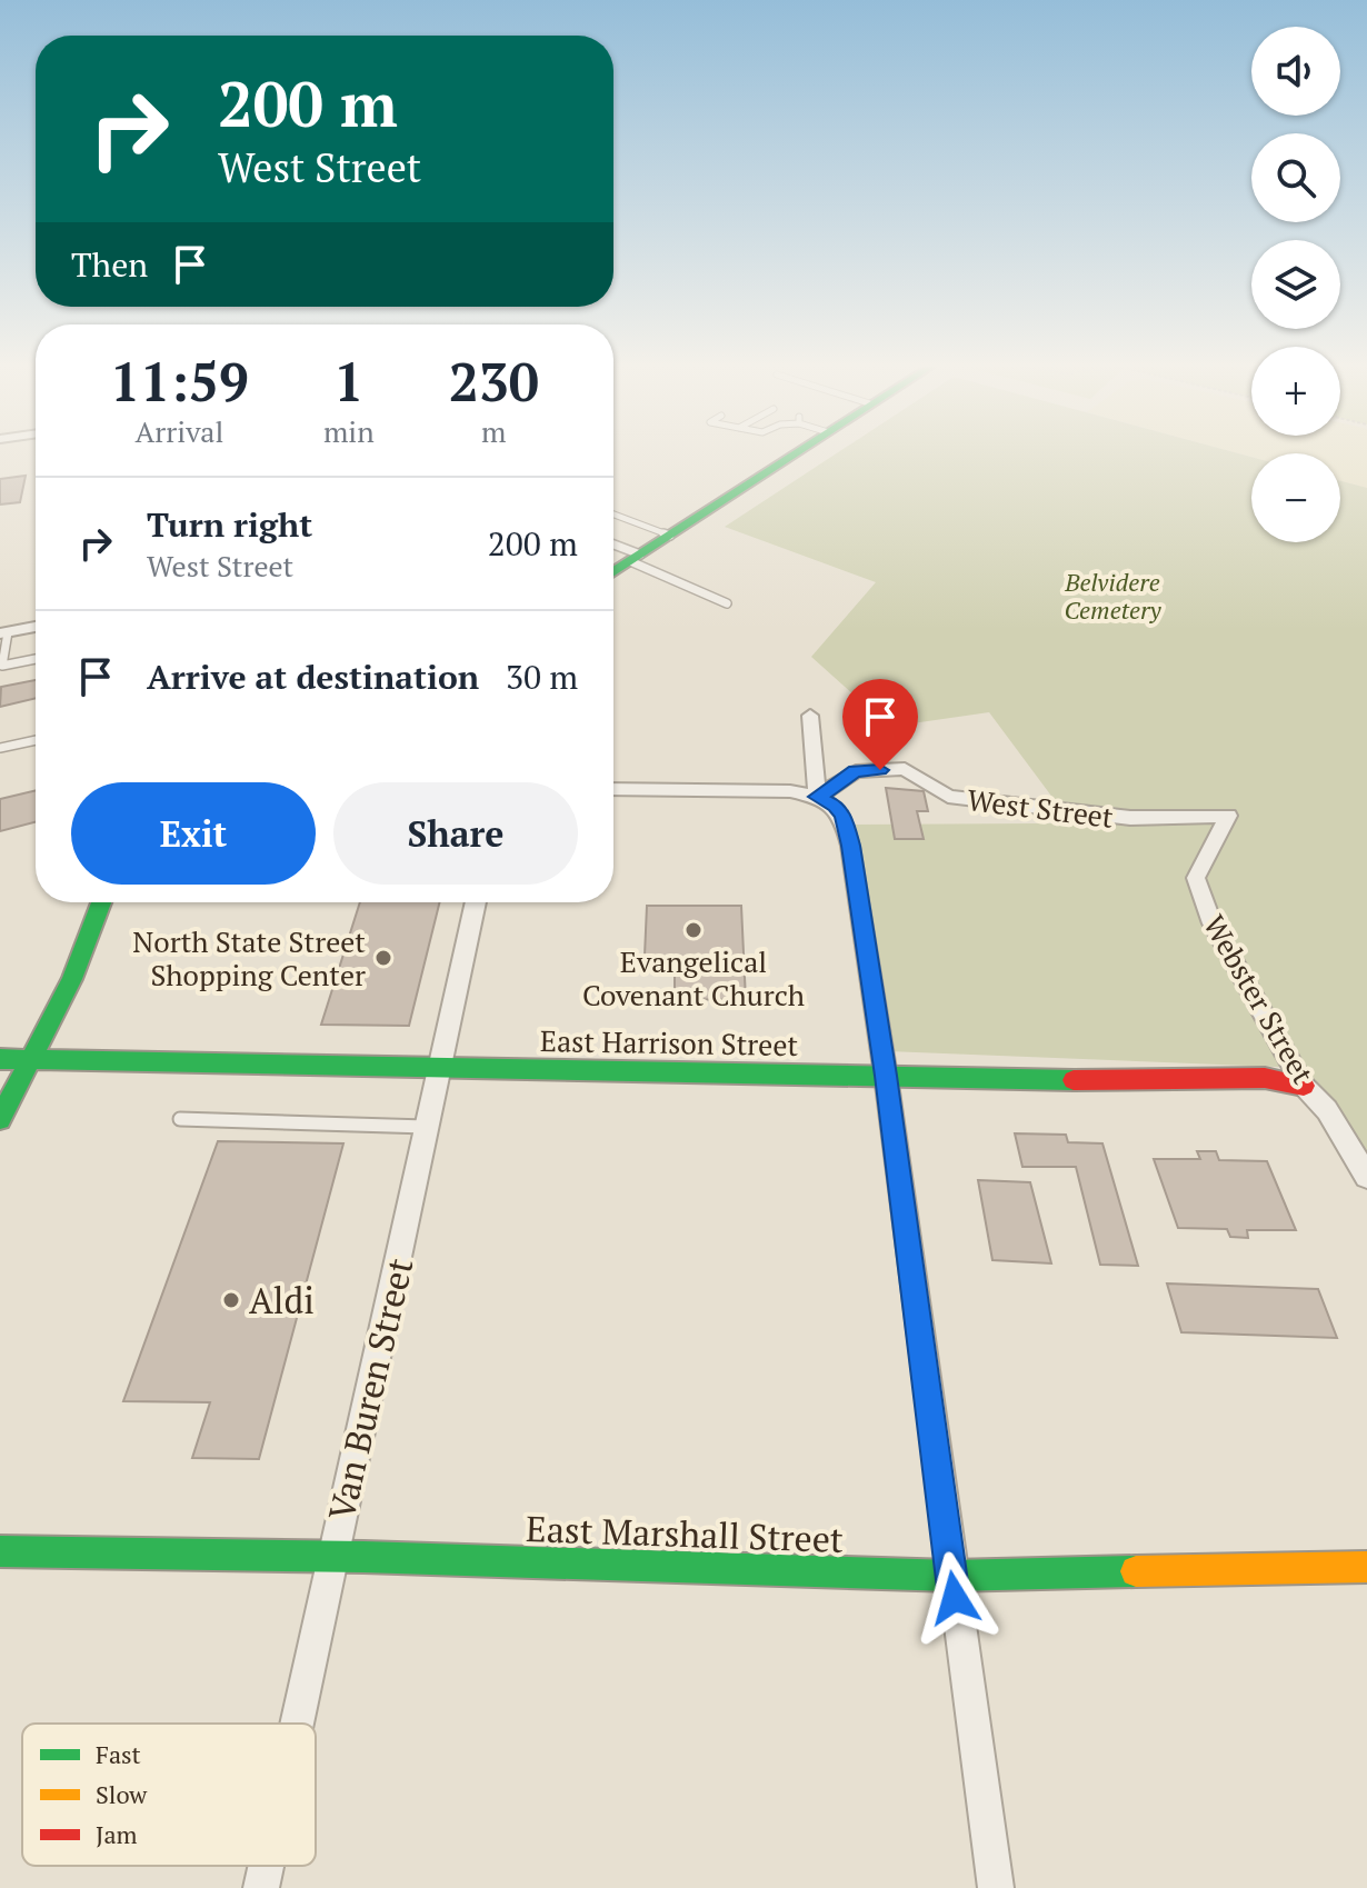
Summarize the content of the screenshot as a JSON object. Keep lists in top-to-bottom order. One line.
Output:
{"streets":{"street":["West Street","Webster Street","East Harrison Street","Van Buren Street","East Marshall Street"]},"crossings":[["West Street","Webster Street"],["Webster Street","East Harrison Street"],["East Harrison Street","Van Buren Street"],["Van Buren Street","East Marshall Street"]],"parks":["Belvidere Cemetery"],"places":["Evangelical Covenant Church","North State Street Shopping Center","Aldi"],"legend":["Fast","Slow","Jam"],"page":{"map_buttons":["+","−"],"turn":["200 m","West Street"],"then":"Then","eta":["11:59","Arrival","1","min","230","m"],"list":[{"name":"Turn right","note":"West Street","value":"200 m"},{"name":"Arrive at destination","value":"30 m"}],"buttons":["Exit","Share"]}}
